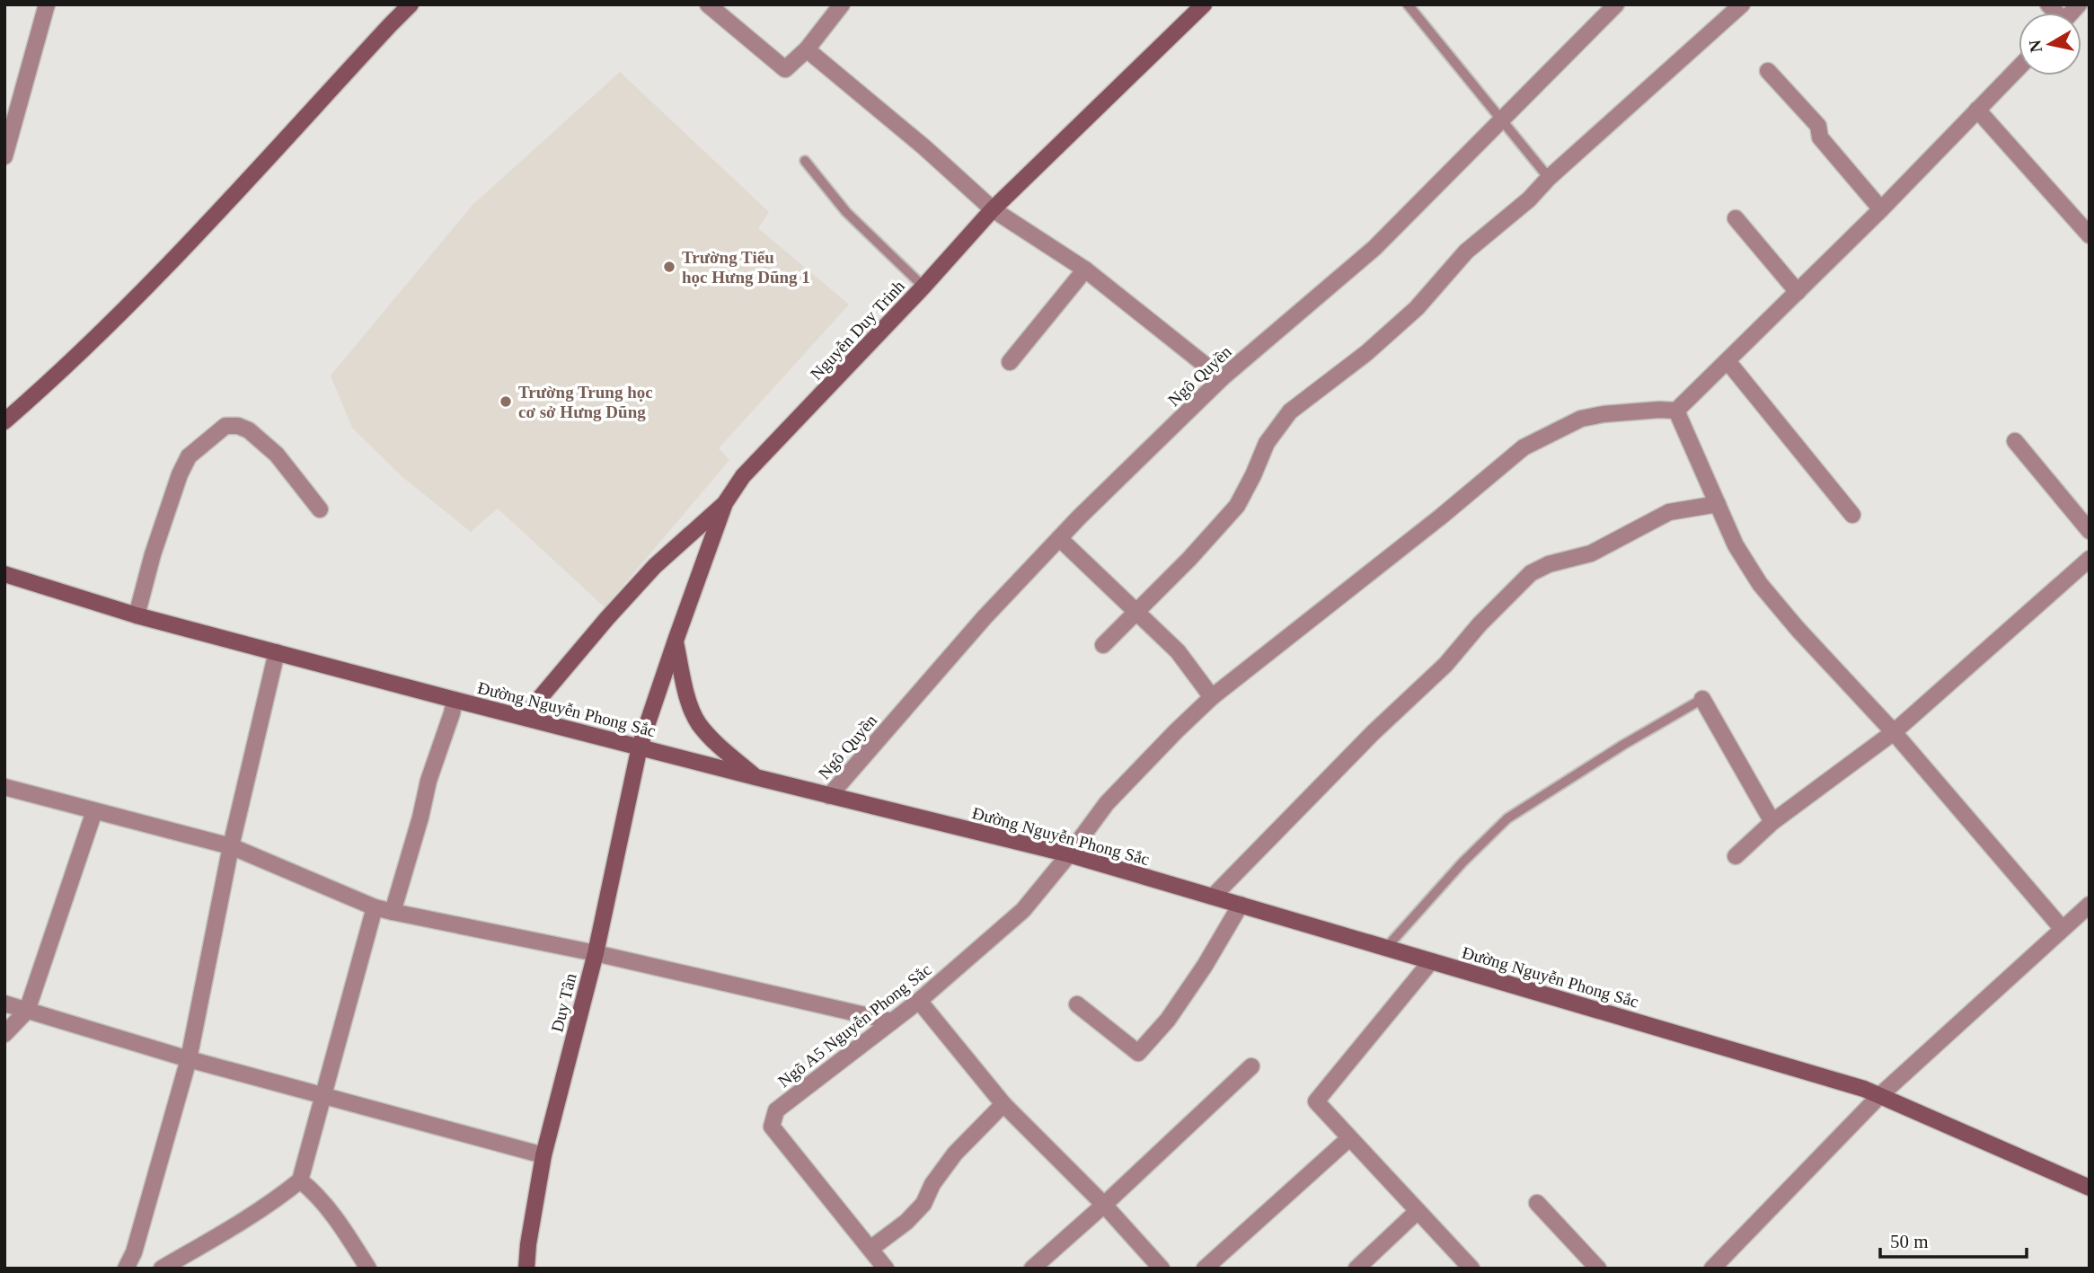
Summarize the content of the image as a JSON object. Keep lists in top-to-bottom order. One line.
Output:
{"streets":{"street":["Nguyễn Duy Trinh","Ngô Quyền","Đường Nguyễn Phong Sắc","Duy Tân","Ngõ A5 Nguyễn Phong Sắc"]},"crossings":[["Nguyễn Duy Trinh","Đường Nguyễn Phong Sắc"],["Nguyễn Duy Trinh","Duy Tân"],["Ngô Quyền","Đường Nguyễn Phong Sắc"],["Đường Nguyễn Phong Sắc","Duy Tân"],["Đường Nguyễn Phong Sắc","Ngõ A5 Nguyễn Phong Sắc"]],"places":["Trường Tiểu học Hưng Dũng 1","Trường Trung học cơ sở Hưng Dũng"],"scale_bar":"50 m","north":"left"}
